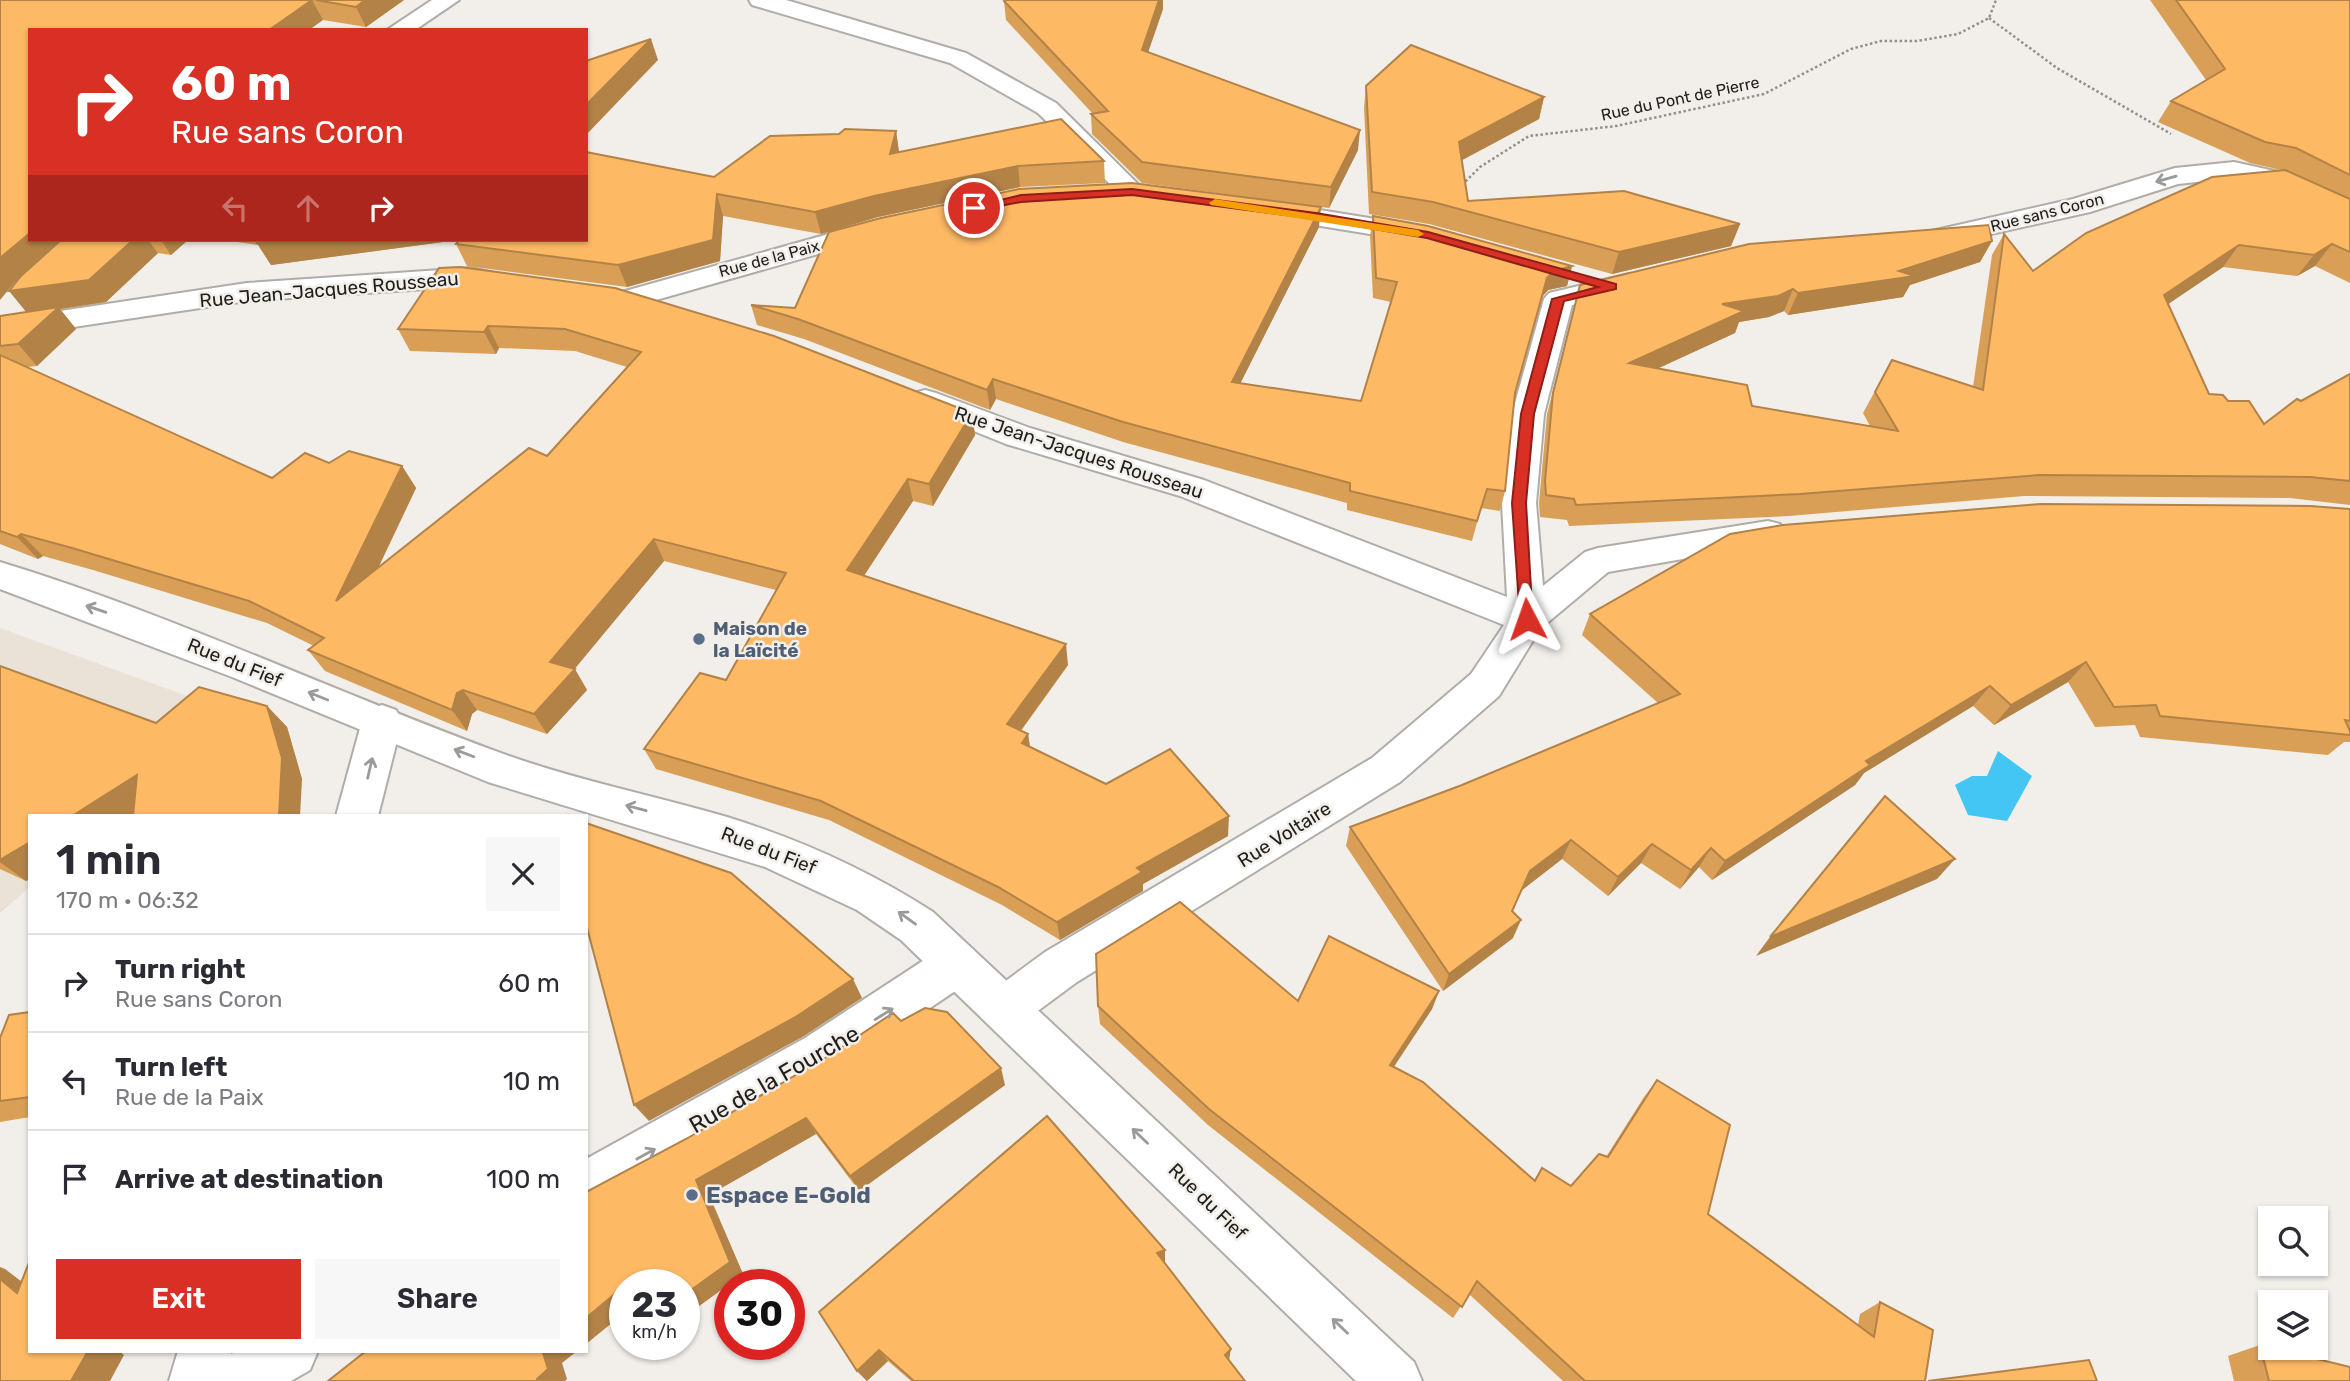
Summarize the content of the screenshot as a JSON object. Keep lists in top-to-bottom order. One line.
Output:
{"streets":{"street":["Rue sans Coron","Rue de la Paix","Rue Jean-Jacques Rousseau","Rue du Fief","Rue Voltaire","Rue de la Fourche"],"path":["Rue du Pont de Pierre"]},"crossings":[["Rue Jean-Jacques Rousseau","Rue Voltaire"],["Rue du Fief","Rue Voltaire"],["Rue du Fief","Rue de la Fourche"]],"one_way":["Rue sans Coron","Rue du Fief","Rue de la Fourche"],"places":["Maison de la Laïcité","Espace E-Gold"],"page":{"turn":["60 m","Rue sans Coron"],"heading":["1 min","170 m · 06:32"],"list":[{"name":"Turn right","note":"Rue sans Coron","value":"60 m"},{"name":"Turn left","note":"Rue de la Paix","value":"10 m"},{"name":"Arrive at destination","value":"100 m"}],"buttons":["Exit","Share"],"speed":"23 km/h","limit":"30"}}
